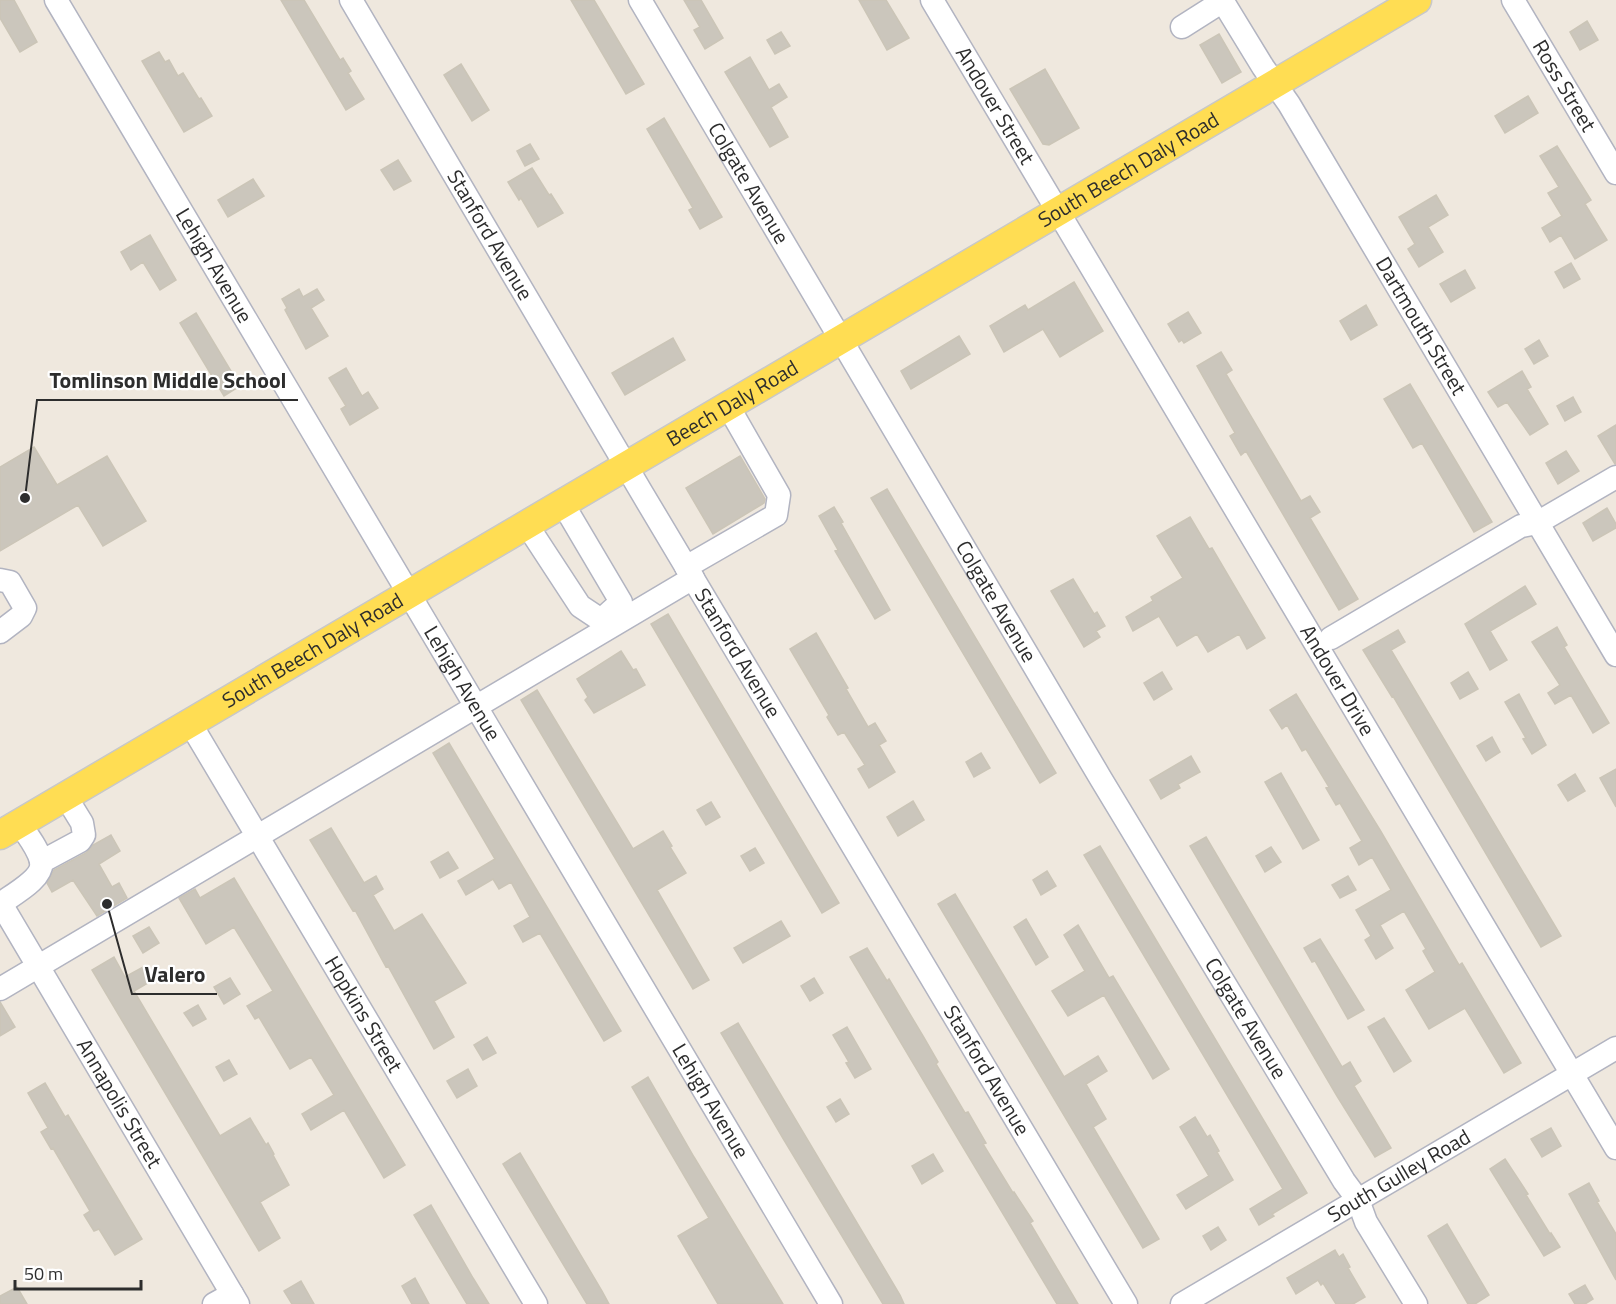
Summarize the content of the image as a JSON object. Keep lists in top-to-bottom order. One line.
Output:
{"streets":{"main road":["South Beech Daly Road","Beech Daly Road"],"street":["Ross Street","Andover Street","Colgate Avenue","Stanford Avenue","Lehigh Avenue","Dartmouth Street","Andover Drive","Hopkins Street","Annapolis Street","South Gulley Road"]},"crossings":[["Andover Street","South Beech Daly Road"],["Andover Street","Andover Drive"],["South Beech Daly Road","Colgate Avenue"],["South Beech Daly Road","Stanford Avenue"],["South Beech Daly Road","Lehigh Avenue"],["South Beech Daly Road","Dartmouth Street"],["South Beech Daly Road","Beech Daly Road"],["South Beech Daly Road","Andover Drive"],["South Beech Daly Road","Hopkins Street"],["Colgate Avenue","Beech Daly Road"],["Colgate Avenue","South Gulley Road"],["Stanford Avenue","Beech Daly Road"],["Andover Drive","South Gulley Road"]],"places":["Tomlinson Middle School","Valero"],"scale_bar":"50 m"}
